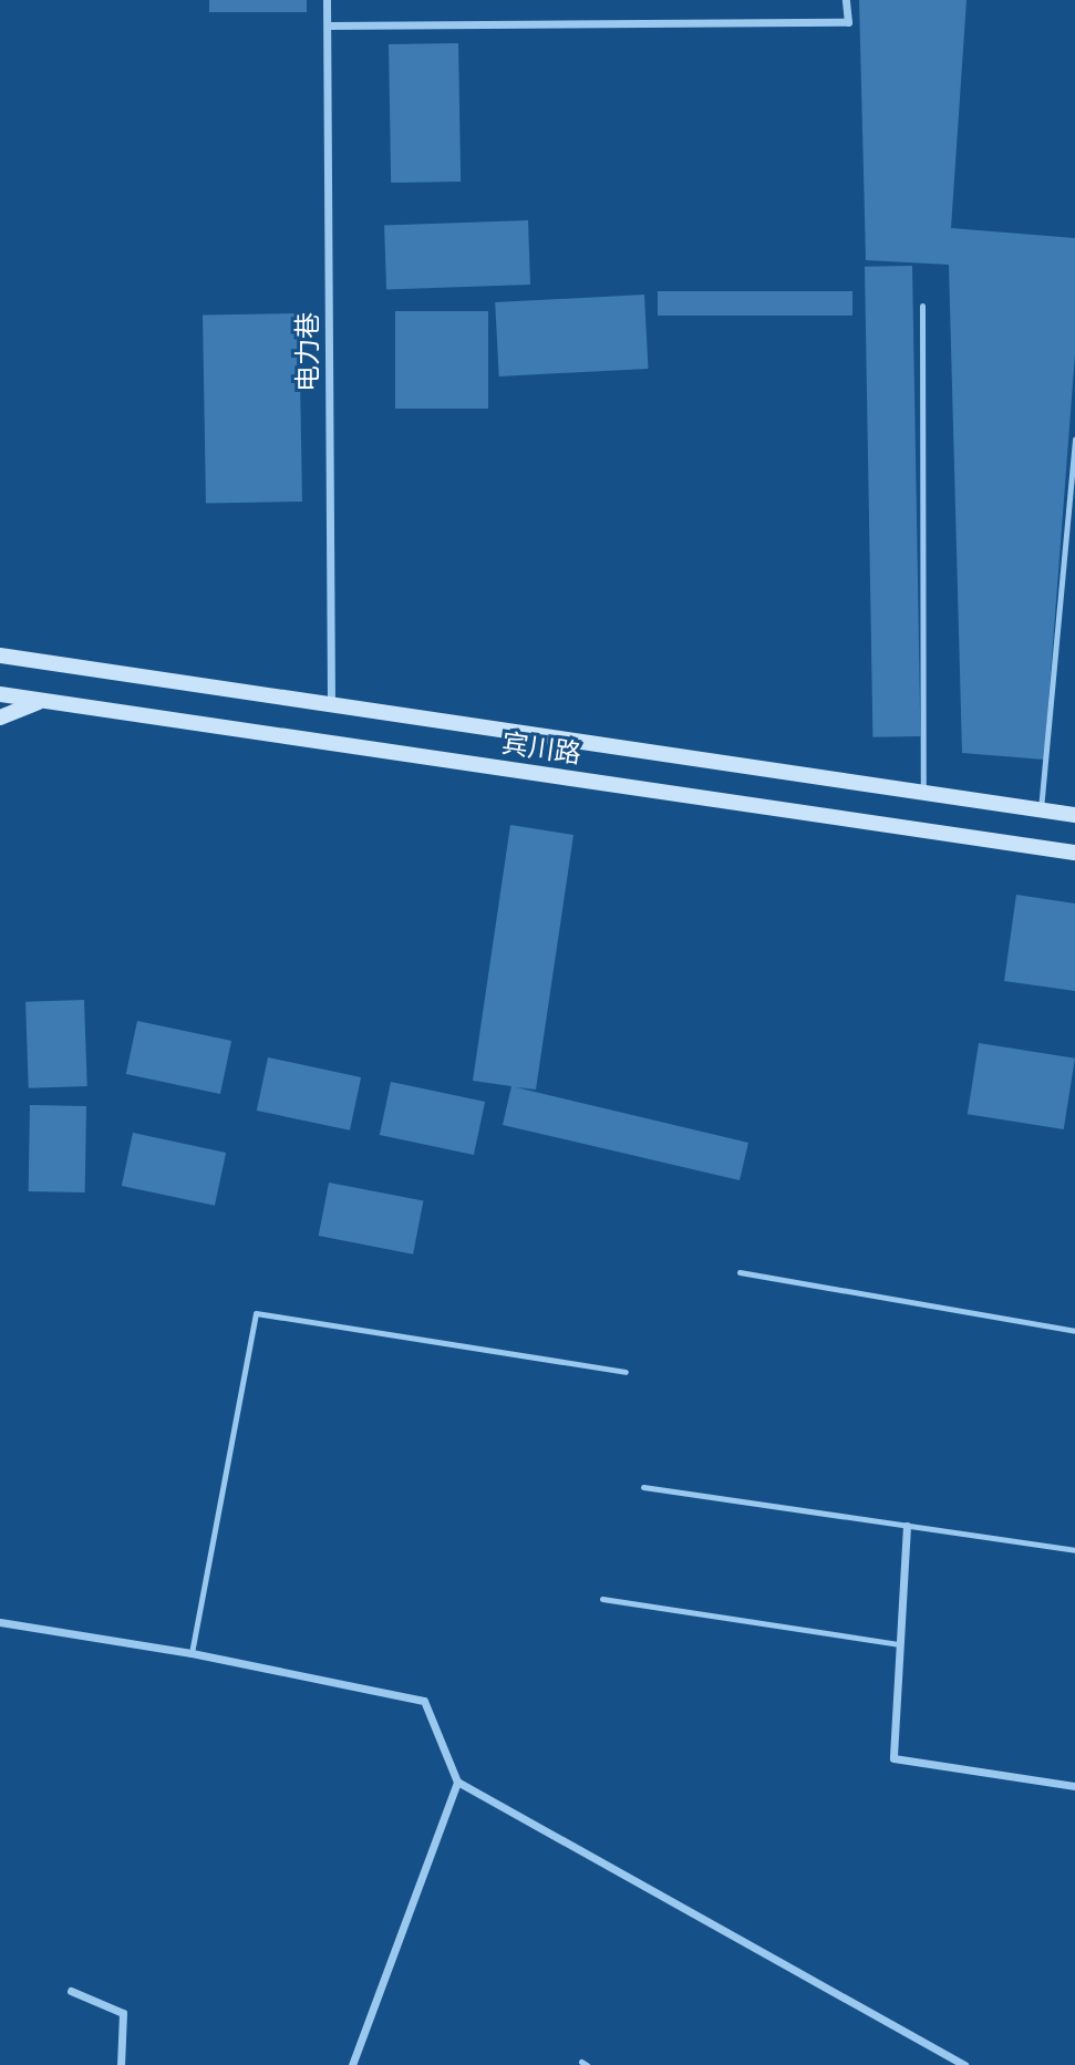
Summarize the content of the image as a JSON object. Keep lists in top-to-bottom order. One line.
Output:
{"streets":{"main road":["宾川路"],"street":["电力巷"]},"crossings":[["电力巷","宾川路"]]}
